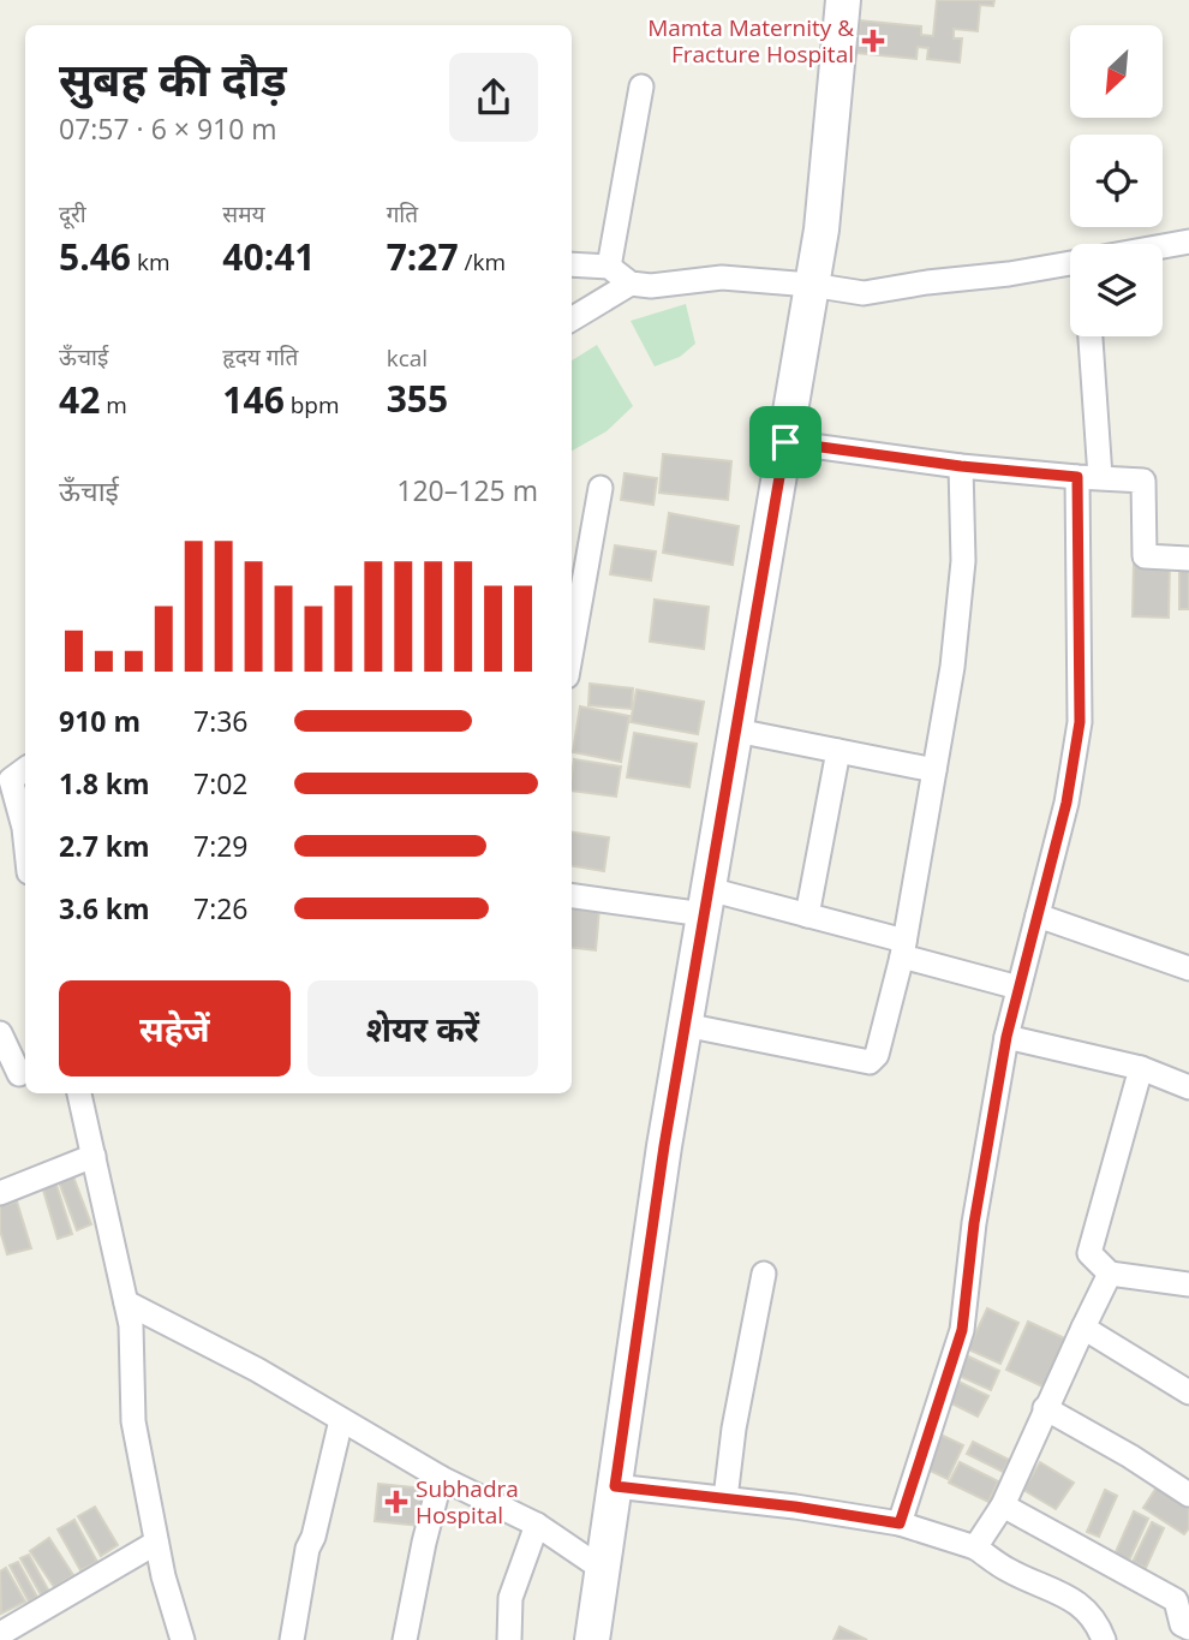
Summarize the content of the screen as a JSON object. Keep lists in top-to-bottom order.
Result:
{
  "places": {
    "health": ["Mamta Maternity & Fracture Hospital", "Subhadra Hospital"]
  },
  "north": "bottom left",
  "page": {
    "heading": ["सुबह की दौड़", "07:57 · 6 × 910 m"],
    "stats": [
      ["दूरी", "5.46 km"],
      ["समय", "40:41"],
      ["गति", "7:27 /km"],
      ["ऊँचाई", "42 m"],
      ["हृदय गति", "146 bpm"],
      ["kcal", "355"]
    ],
    "chart": ["ऊँचाई", "120–125 m"],
    "list": [
      {
        "name": "910 m",
        "note": "7:36"
      },
      {
        "name": "1.8 km",
        "note": "7:02"
      },
      {
        "name": "2.7 km",
        "note": "7:29"
      },
      {
        "name": "3.6 km",
        "note": "7:26"
      }
    ],
    "buttons": ["सहेजें", "शेयर करें"]
  }
}
